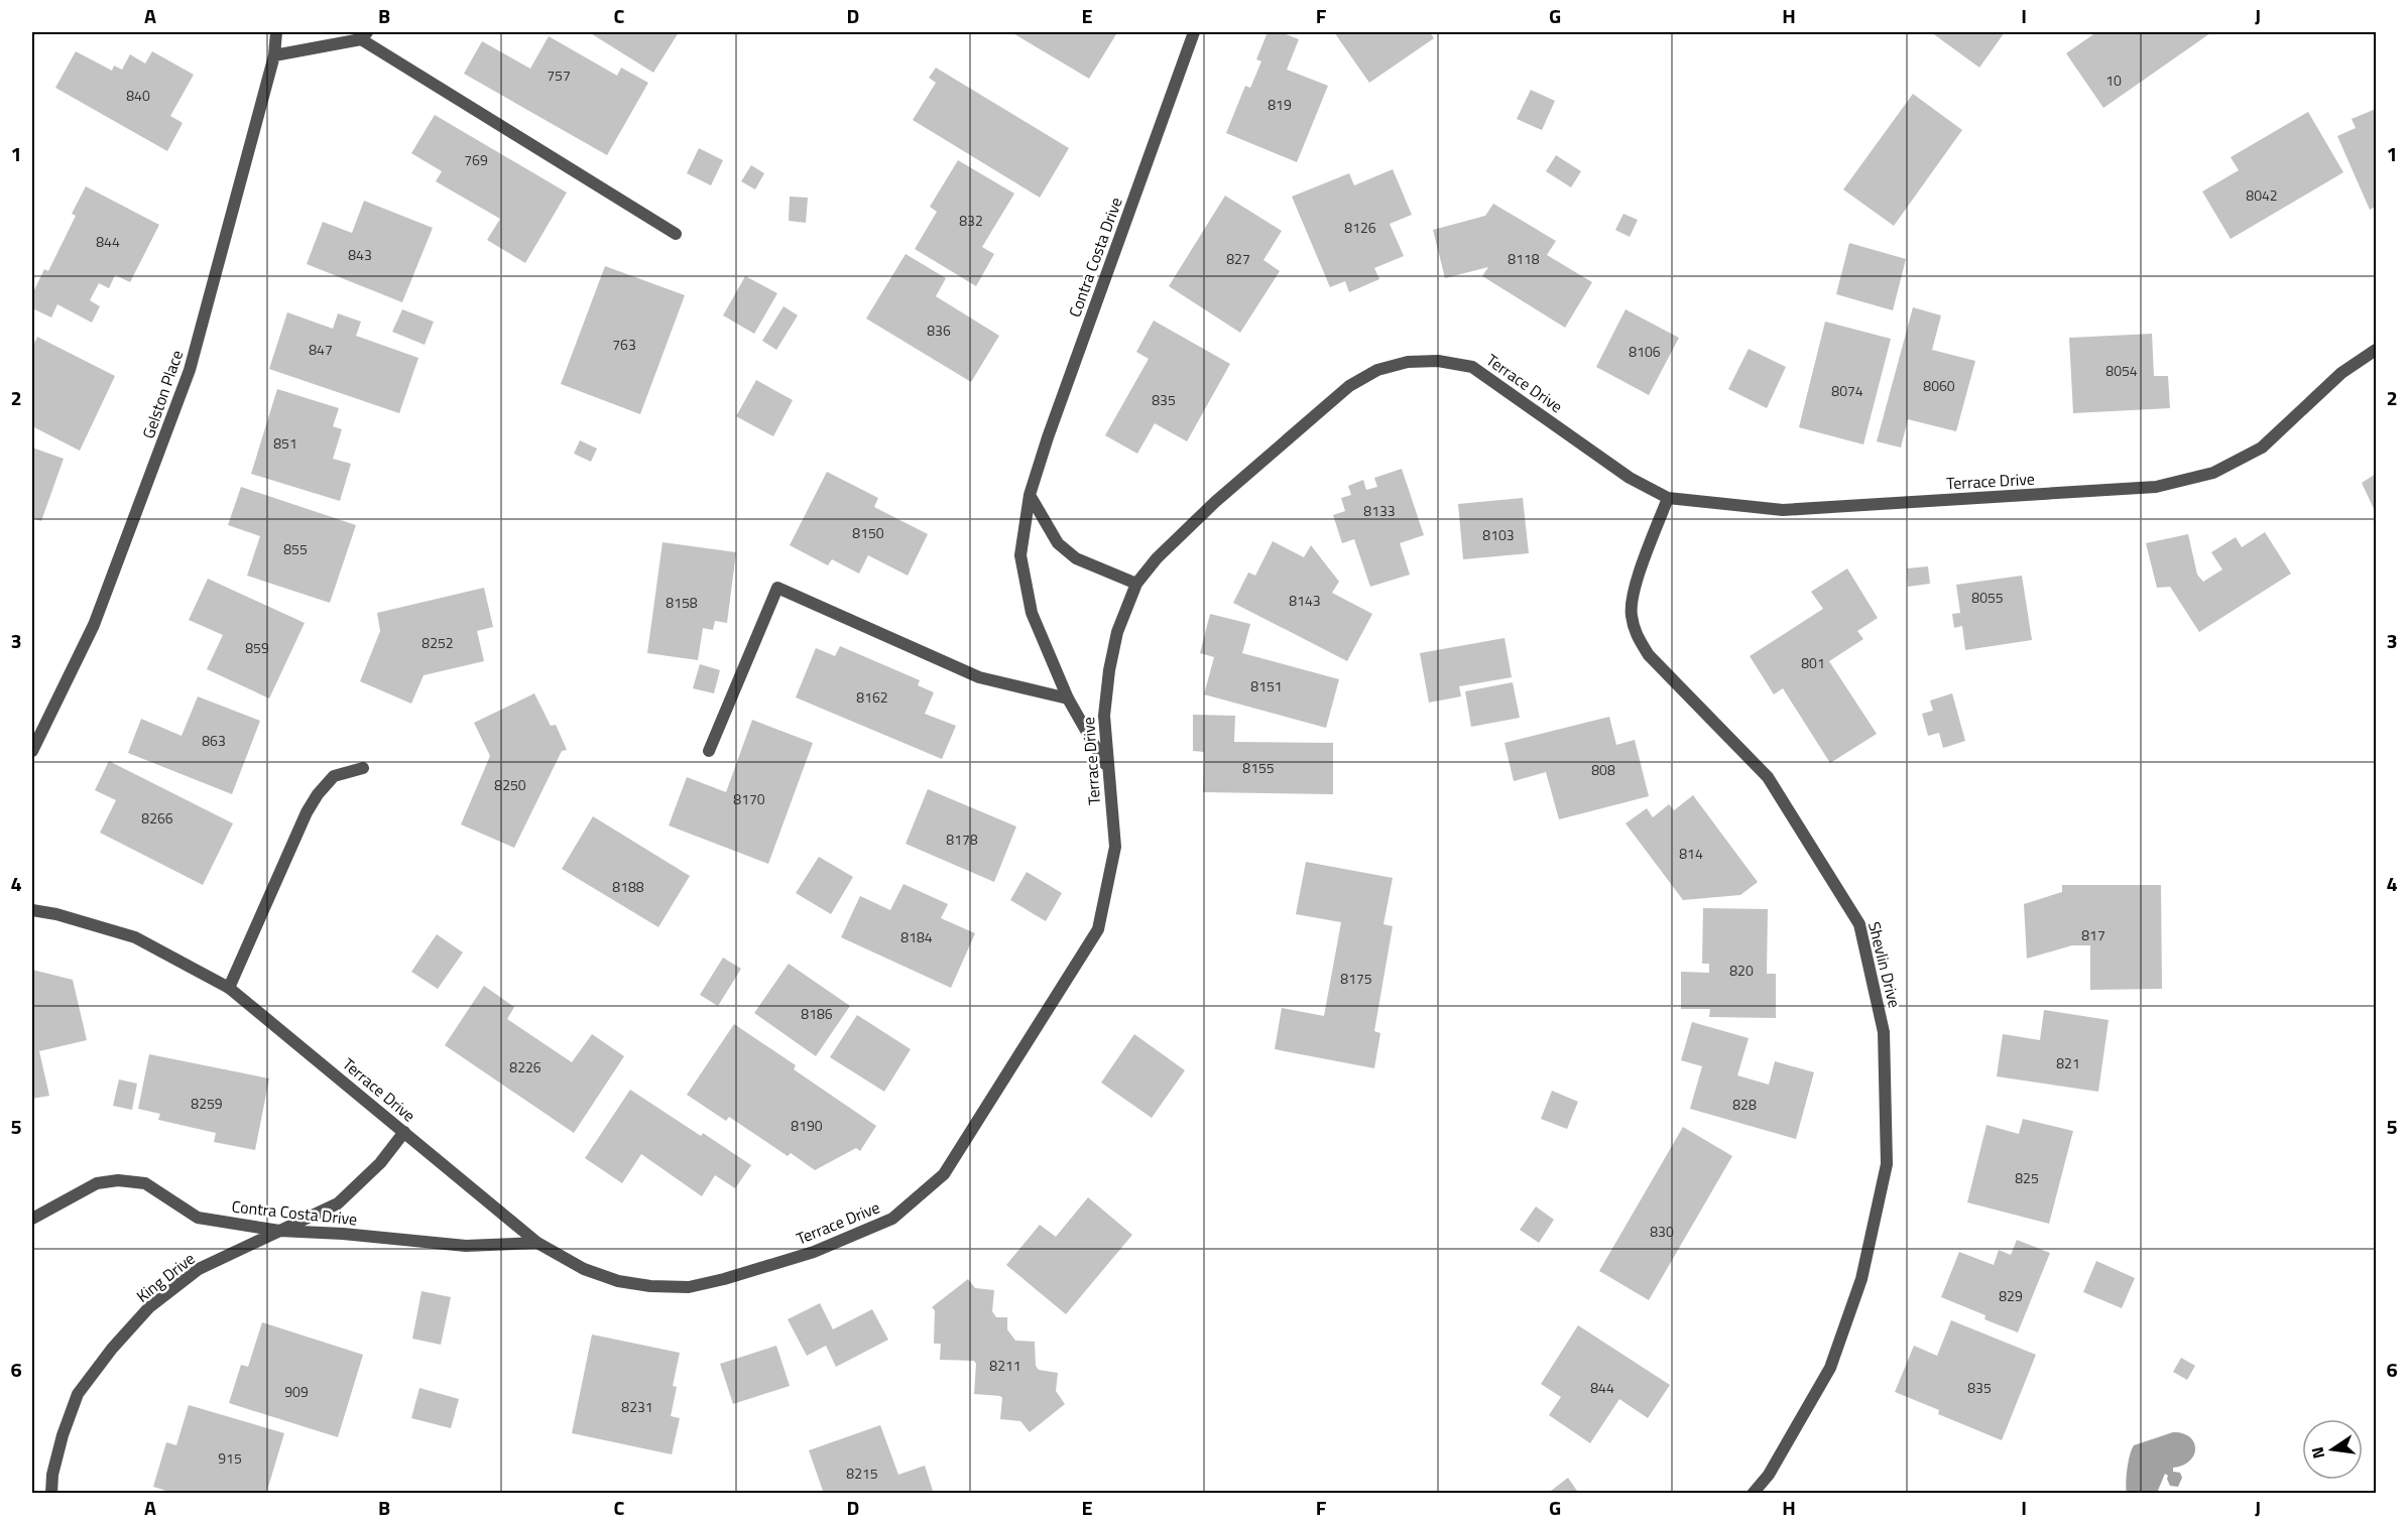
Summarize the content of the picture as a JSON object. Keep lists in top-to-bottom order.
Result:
{
  "streets": {
    "street": [
      "Contra Costa Drive",
      "Terrace Drive",
      "Gelston Place",
      "Shevlin Drive",
      "King Drive"
    ]
  },
  "crossings": [
    ["Contra Costa Drive", "Terrace Drive"],
    ["Contra Costa Drive", "King Drive"],
    ["Terrace Drive", "Shevlin Drive"],
    ["Terrace Drive", "King Drive"]
  ],
  "house_numbers": [
    "757",
    "10",
    "840",
    "819",
    "769",
    "8042",
    "832",
    "8126",
    "844",
    "843",
    "827",
    "8118",
    "836",
    "763",
    "847",
    "8106",
    "8054",
    "8060",
    "8074",
    "835",
    "851",
    "8133",
    "8150",
    "8103",
    "855",
    "8055",
    "8143",
    "8158",
    "8252",
    "859",
    "801",
    "8151",
    "8162",
    "863",
    "8155",
    "808",
    "8250",
    "8170",
    "8266",
    "8178",
    "814",
    "8188",
    "817",
    "8184",
    "820",
    "8175",
    "8186",
    "821",
    "8226",
    "8259",
    "828",
    "8190",
    "825",
    "830",
    "829",
    "8211",
    "844",
    "835",
    "909",
    "8231",
    "915",
    "8215"
  ],
  "north": "left",
  "grid": {
    "columns": [
      "A",
      "B",
      "C",
      "D",
      "E",
      "F",
      "G",
      "H",
      "I",
      "J"
    ],
    "rows": [
      "1",
      "2",
      "3",
      "4",
      "5",
      "6"
    ]
  }
}
